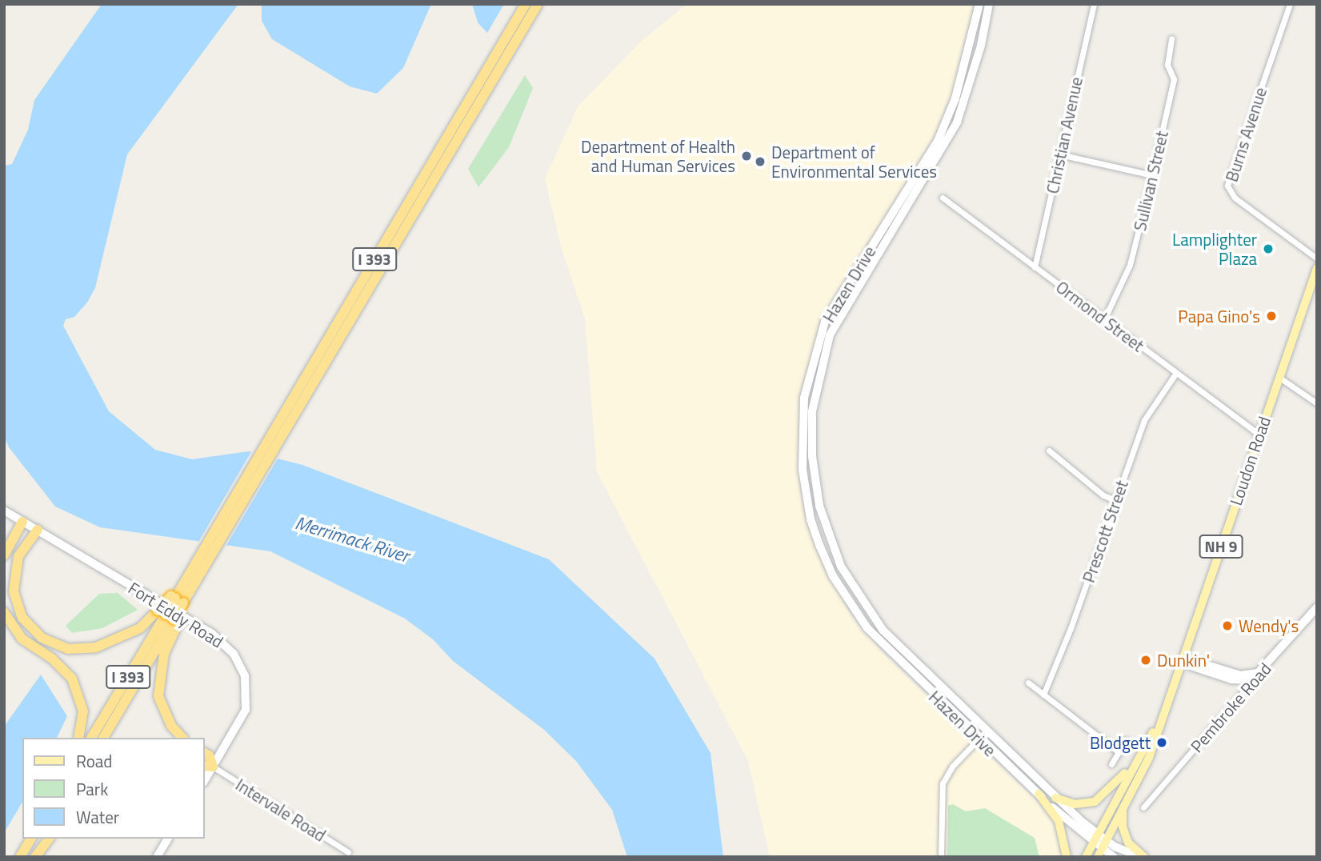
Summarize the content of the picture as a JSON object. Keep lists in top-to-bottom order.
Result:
{
  "streets": {
    "highway": ["I 393"],
    "main road": ["Loudon Road", "NH 9"],
    "street": [
      "Burns Avenue",
      "Christian Avenue",
      "Sullivan Street",
      "Hazen Drive",
      "Ormond Street",
      "Prescott Street",
      "Fort Eddy Road",
      "Pembroke Road",
      "Intervale Road"
    ]
  },
  "crossings": [
    ["Christian Avenue", "Ormond Street"],
    ["Sullivan Street", "Ormond Street"],
    ["Hazen Drive", "Loudon Road"],
    ["Ormond Street", "Loudon Road"],
    ["Ormond Street", "Prescott Street"],
    ["Fort Eddy Road", "Intervale Road"]
  ],
  "water": ["Merrimack River"],
  "places": [
    "Department of Health and Human Services",
    "Department of Environmental Services",
    "Lamplighter Plaza",
    "Papa Gino's",
    "Wendy's",
    "Dunkin'",
    "Blodgett"
  ],
  "legend": ["Road", "Park", "Water"]
}
